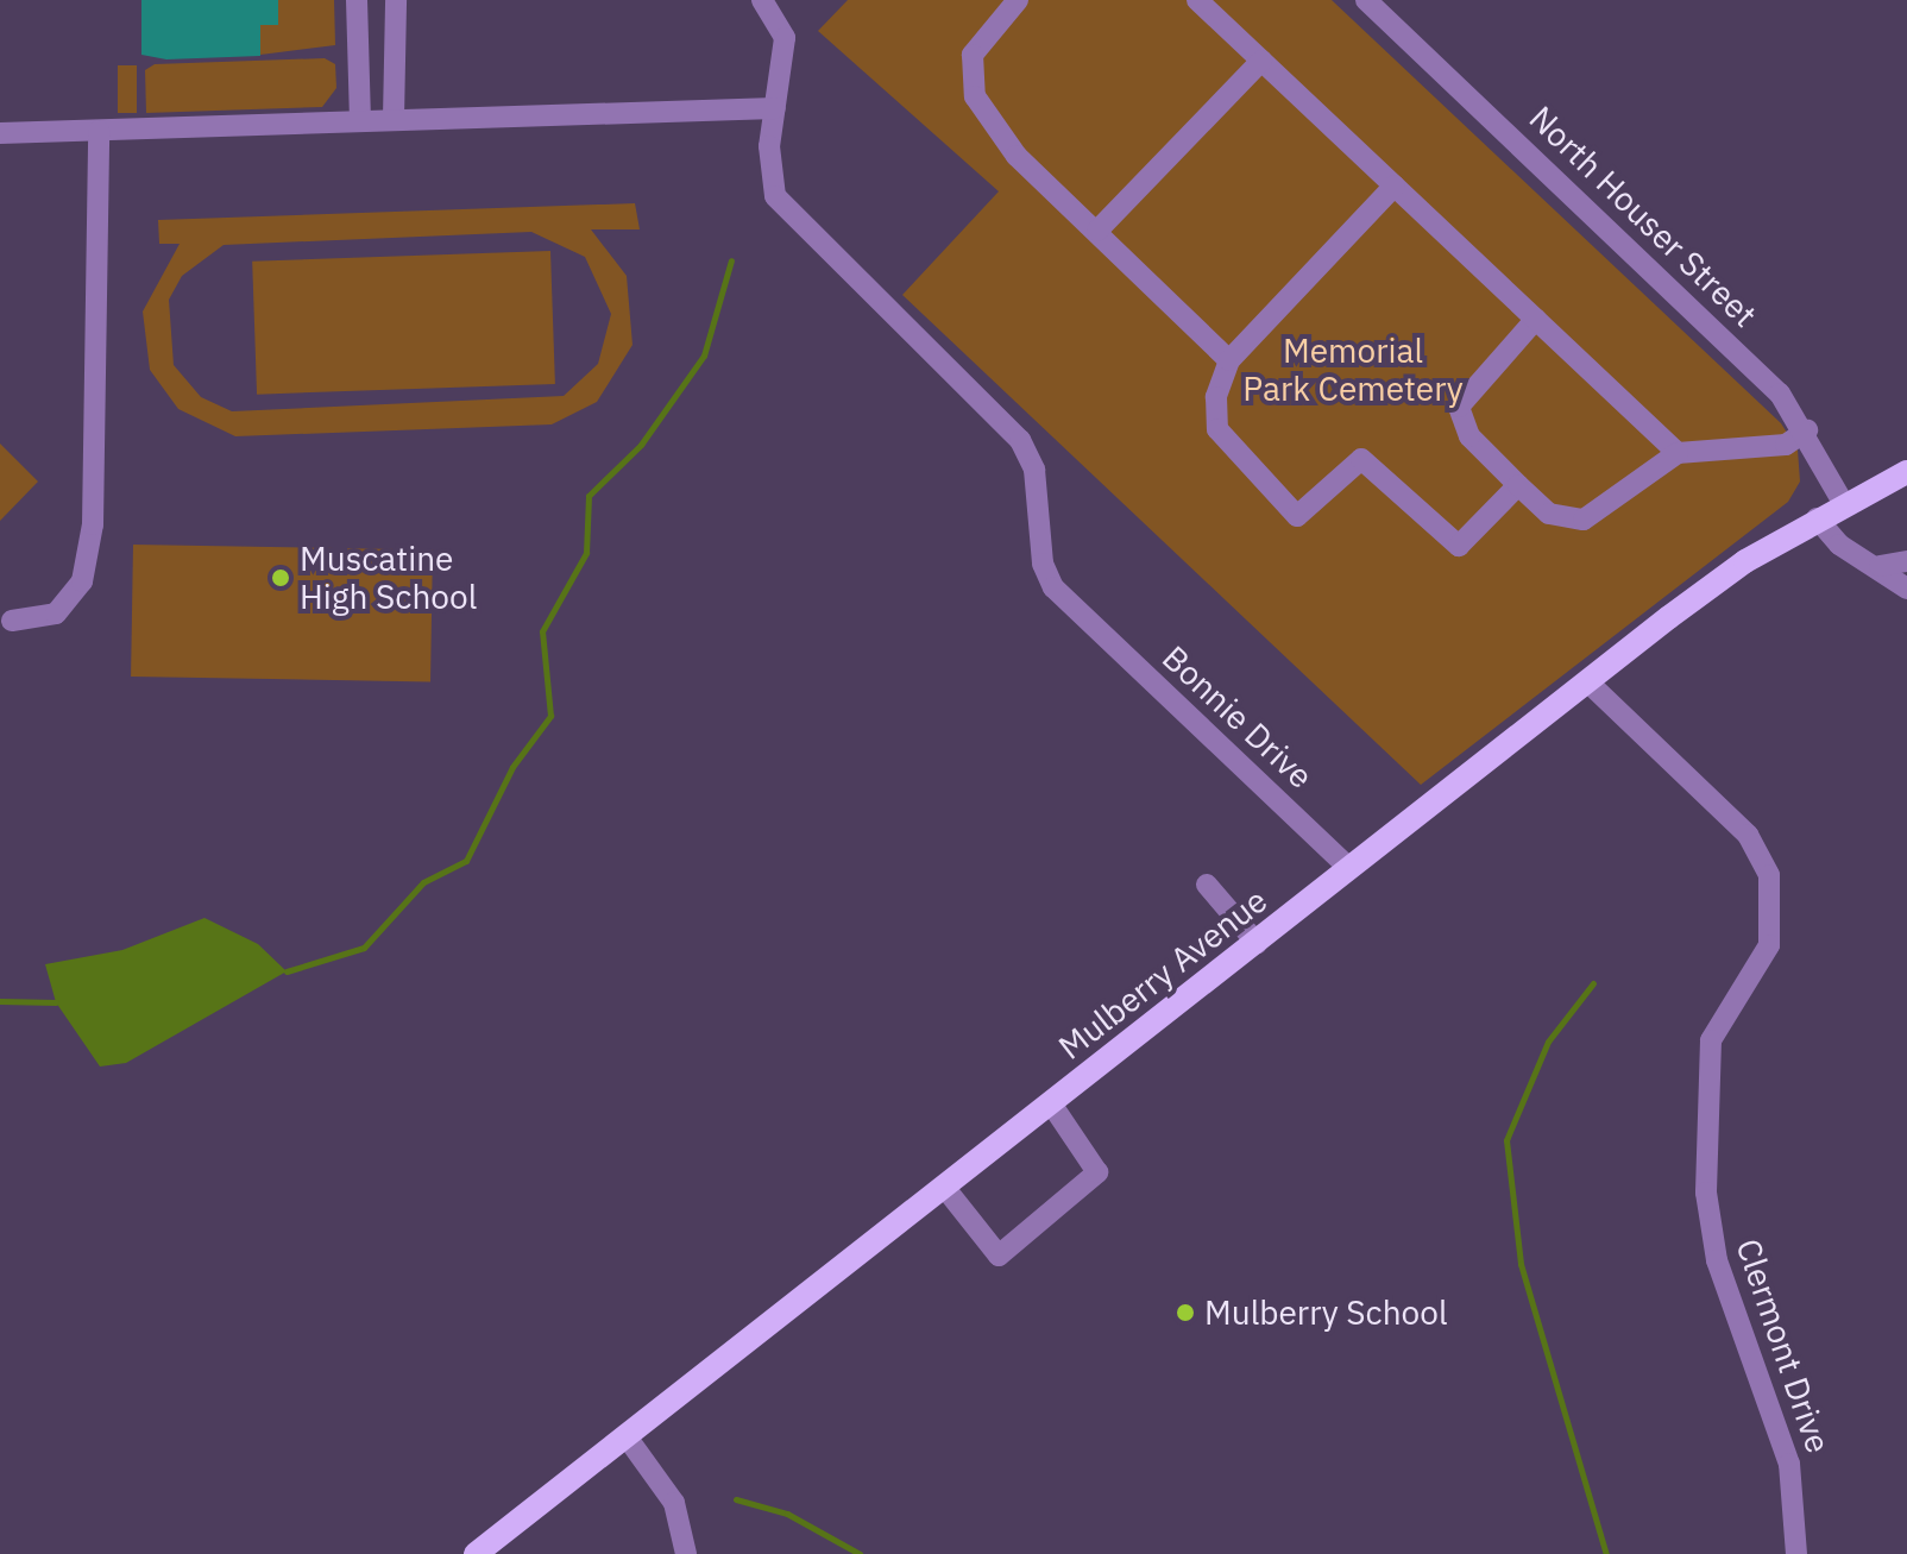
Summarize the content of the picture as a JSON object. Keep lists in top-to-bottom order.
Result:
{
  "streets": {
    "main road": ["Mulberry Avenue"],
    "street": ["North Houser Street", "Bonnie Drive", "Clermont Drive"]
  },
  "crossings": [
    ["North Houser Street", "Mulberry Avenue"],
    ["Bonnie Drive", "Mulberry Avenue"],
    ["Mulberry Avenue", "Clermont Drive"]
  ],
  "parks": ["Memorial Park Cemetery"],
  "places": ["Muscatine High School", "Mulberry School"]
}
